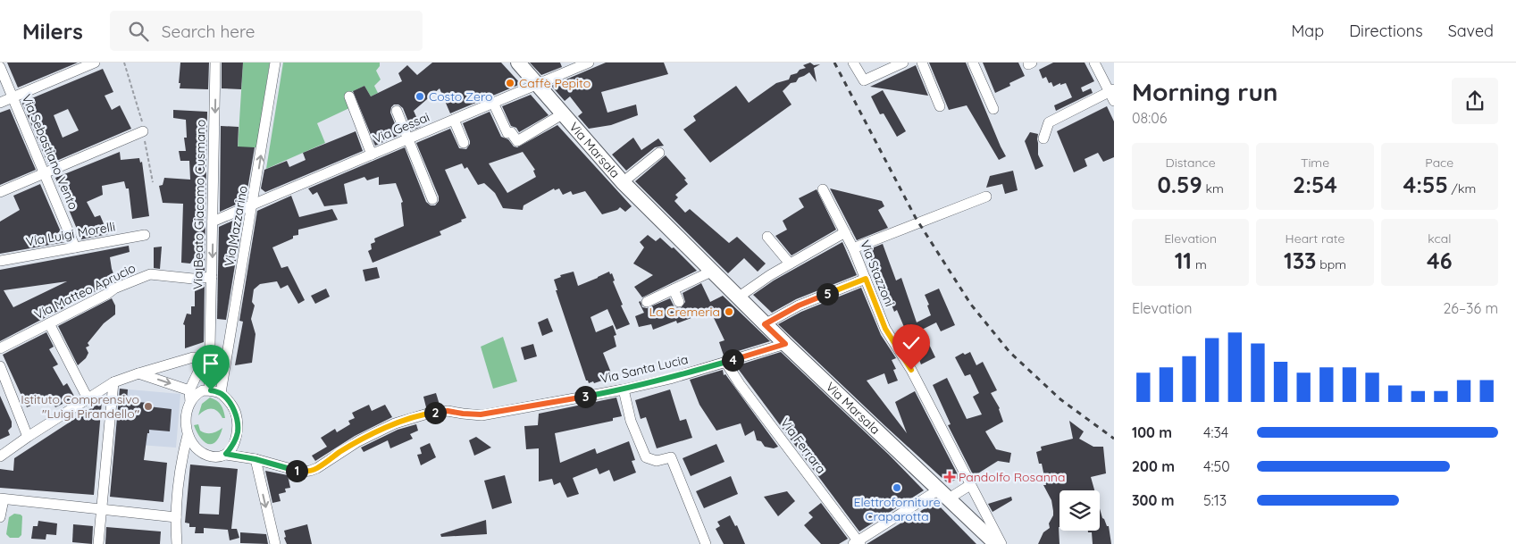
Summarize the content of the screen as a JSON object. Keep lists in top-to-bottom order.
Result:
{
  "streets": {
    "main road": ["Via Marsala"],
    "street": [
      "Via Gessai",
      "Via Sebastiano Vento",
      "Via Beato Giacomo Cusmano",
      "Via Mazzarino",
      "Via Luigi Morelli",
      "Via Stazzoni",
      "Via Matteo Aprucio",
      "Via Santa Lucia",
      "Via Ferrara"
    ]
  },
  "crossings": [
    ["Via Gessai", "Via Marsala"],
    ["Via Gessai", "Via Beato Giacomo Cusmano"],
    ["Via Gessai", "Via Mazzarino"],
    ["Via Marsala", "Via Stazzoni"],
    ["Via Marsala", "Via Santa Lucia"],
    ["Via Sebastiano Vento", "Via Luigi Morelli"],
    ["Via Beato Giacomo Cusmano", "Via Matteo Aprucio"],
    ["Via Mazzarino", "Via Santa Lucia"],
    ["Via Santa Lucia", "Via Ferrara"]
  ],
  "one_way": ["Via Beato Giacomo Cusmano", "Via Mazzarino"],
  "places": {
    "other": [
      "Caffè Pepito",
      "Costo Zero",
      "La Cremeria",
      "Istituto Comprensivo \"Luigi Pirandello\"",
      "Elettroforniture Craparotta"
    ],
    "health": ["Pandolfo Rosanna"]
  },
  "page": {
    "header": "Milers",
    "search": "Search here",
    "nav": ["Map", "Directions", "Saved"],
    "heading": ["Morning run", "08:06"],
    "stats": [
      ["Distance", "0.59 km"],
      ["Time", "2:54"],
      ["Pace", "4:55 /km"],
      ["Elevation", "11 m"],
      ["Heart rate", "133 bpm"],
      ["kcal", "46"]
    ],
    "pins": [
      "5",
      "4",
      "3",
      "2",
      "1"
    ],
    "chart": ["Elevation", "26–36 m"],
    "list": [
      {
        "name": "100 m",
        "note": "4:34"
      },
      {
        "name": "200 m",
        "note": "4:50"
      },
      {
        "name": "300 m",
        "note": "5:13"
      }
    ]
  }
}
